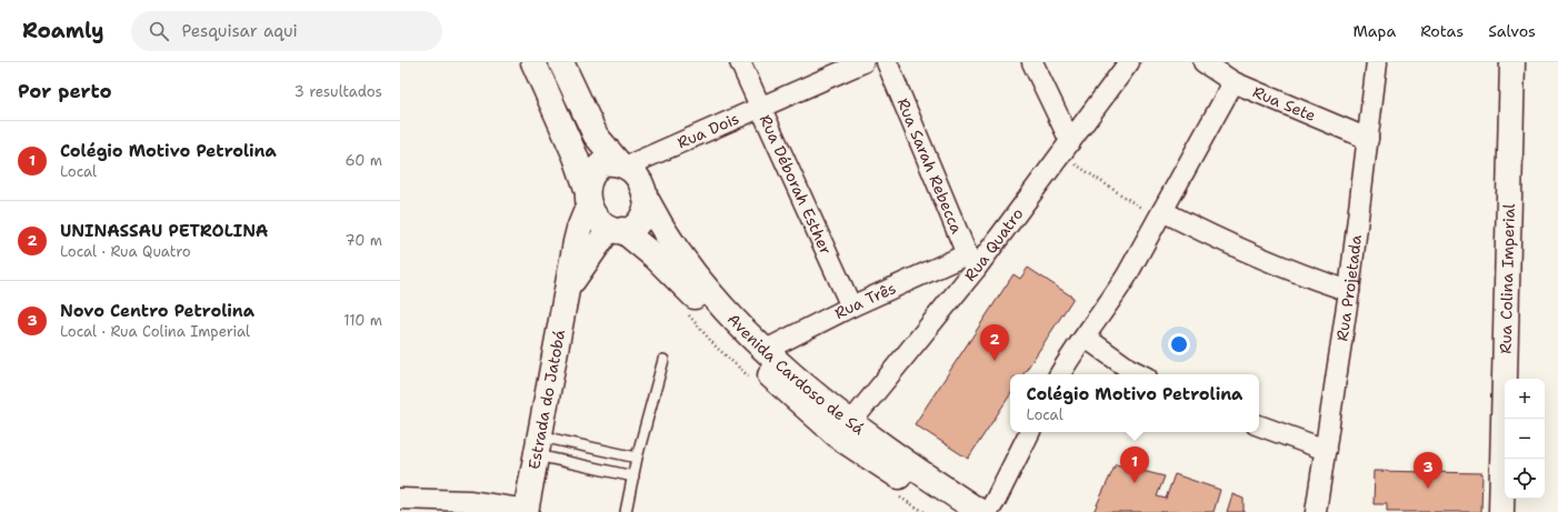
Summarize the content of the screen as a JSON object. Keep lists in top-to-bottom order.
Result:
{
  "streets": {
    "main road": ["Rua Colina Imperial", "Avenida Cardoso de Sá", "Estrada do Jatobá"],
    "street": [
      "Rua Sete",
      "Rua Dois",
      "Rua Sarah Rebecca",
      "Rua Déborah Esther",
      "Rua Quatro",
      "Rua Projetada",
      "Rua Três"
    ]
  },
  "crossings": [
    ["Rua Sete", "Rua Projetada"],
    ["Rua Dois", "Rua Déborah Esther"],
    ["Rua Dois", "Avenida Cardoso de Sá"],
    ["Rua Dois", "Estrada do Jatobá"],
    ["Rua Sarah Rebecca", "Rua Quatro"],
    ["Rua Sarah Rebecca", "Rua Três"],
    ["Rua Déborah Esther", "Rua Três"],
    ["Rua Quatro", "Rua Três"],
    ["Rua Quatro", "Avenida Cardoso de Sá"],
    ["Rua Três", "Avenida Cardoso de Sá"],
    ["Avenida Cardoso de Sá", "Estrada do Jatobá"]
  ],
  "page": {
    "header": "Roamly",
    "search": "Pesquisar aqui",
    "nav": ["Mapa", "Rotas", "Salvos"],
    "heading": ["Por perto", "3 resultados"],
    "list": [
      {
        "mark": "1",
        "name": "Colégio Motivo Petrolina",
        "note": "Local",
        "value": "60 m"
      },
      {
        "mark": "2",
        "name": "UNINASSAU PETROLINA",
        "note": "Local · Rua Quatro",
        "value": "70 m"
      },
      {
        "mark": "3",
        "name": "Novo Centro Petrolina",
        "note": "Local · Rua Colina Imperial",
        "value": "110 m"
      }
    ],
    "pins": ["2", "1", "3"],
    "popup": ["Colégio Motivo Petrolina", "Local"],
    "map_buttons": ["+", "−"]
  }
}
